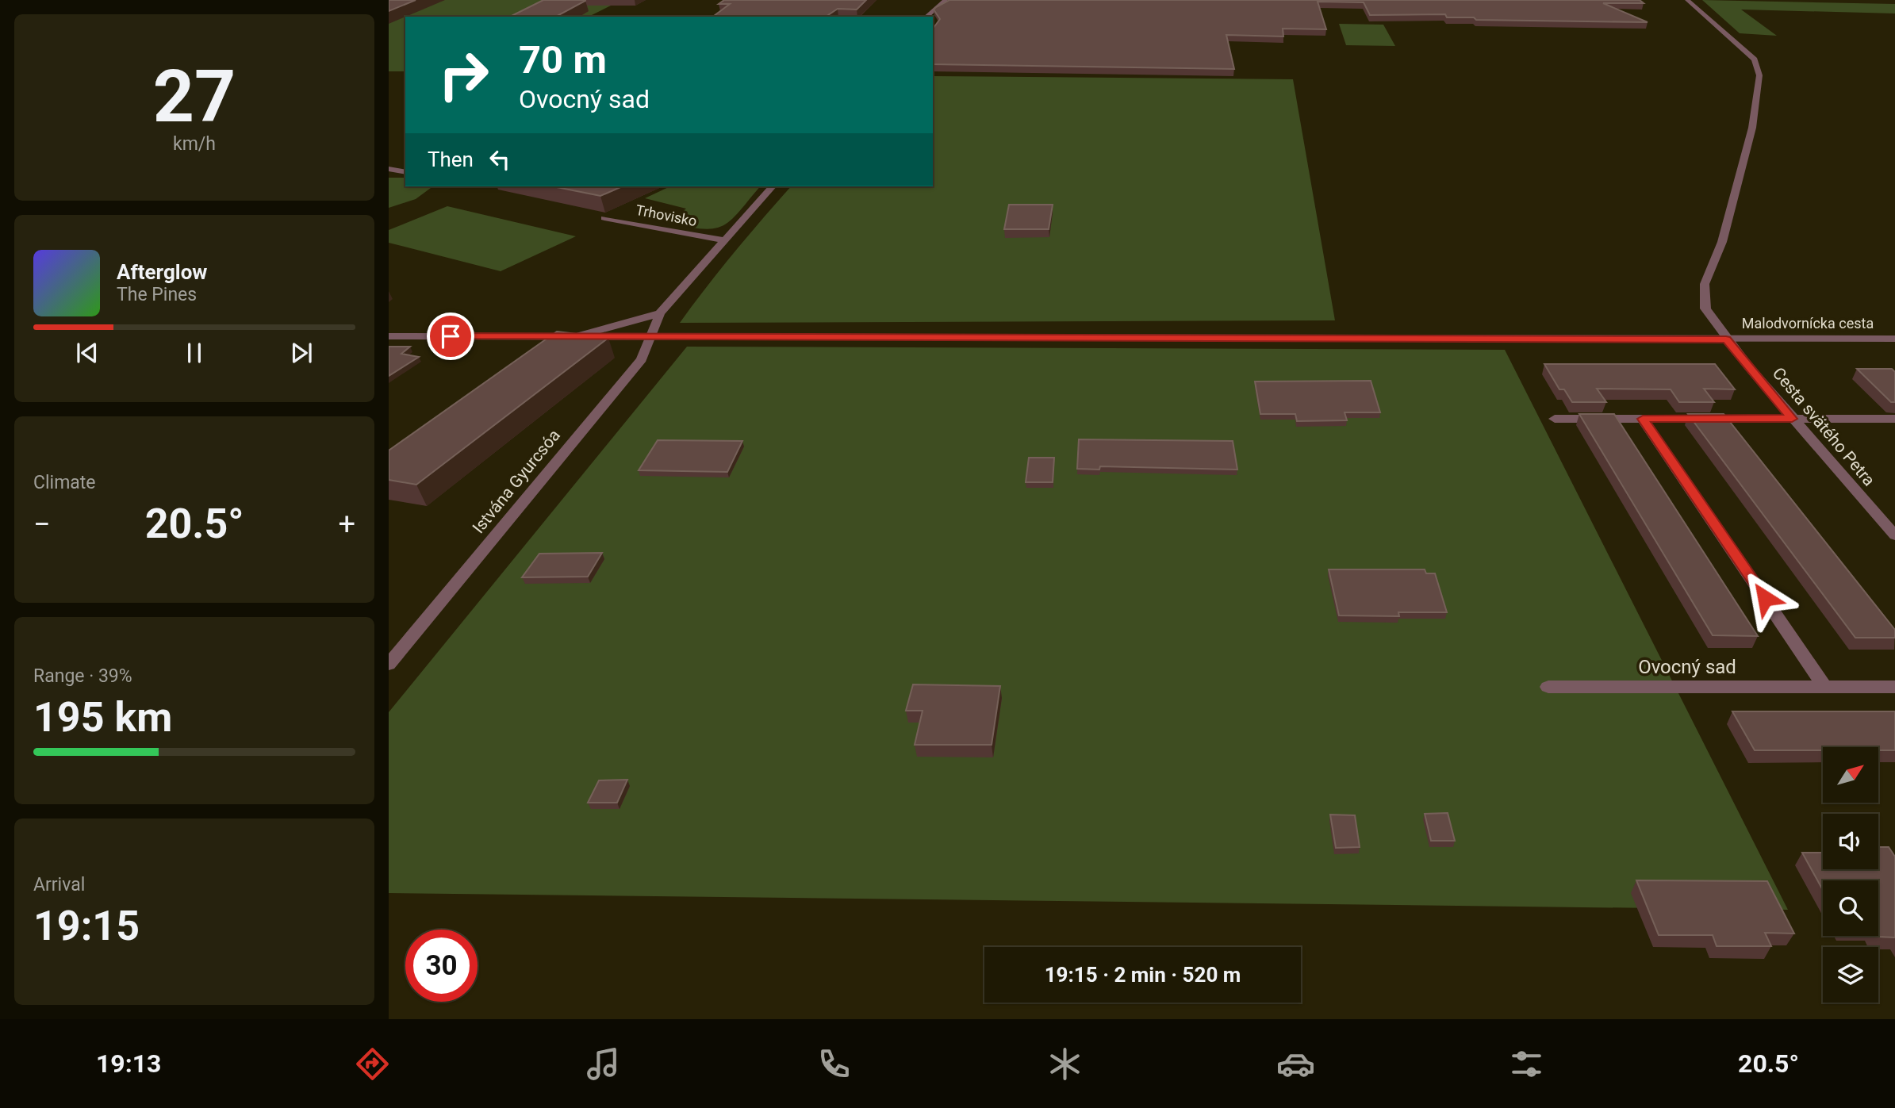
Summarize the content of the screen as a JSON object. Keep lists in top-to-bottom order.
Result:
{
  "streets": {
    "street": [
      "Trhovisko",
      "Malodvornícka cesta",
      "Cesta svätého Petra",
      "Istvána Gyurcsóa",
      "Ovocný sad"
    ]
  },
  "crossings": [
    ["Trhovisko", "Istvána Gyurcsóa"],
    ["Malodvornícka cesta", "Cesta svätého Petra"],
    ["Malodvornícka cesta", "Istvána Gyurcsóa"]
  ],
  "north": "top right",
  "page": {
    "tile": [
      ["27", "km/h"],
      "Climate",
      ["Range · 39%", "195 km"],
      ["Arrival", "19:15"]
    ],
    "turn": ["70 m", "Ovocný sad"],
    "then": "Then",
    "song": ["Afterglow", "The Pines"],
    "heat": ["−", "20.5°", "+"],
    "limit": "30",
    "trip": "19:15 · 2 min · 520 m",
    "tabs": ["19:13", "20.5°"]
  }
}
